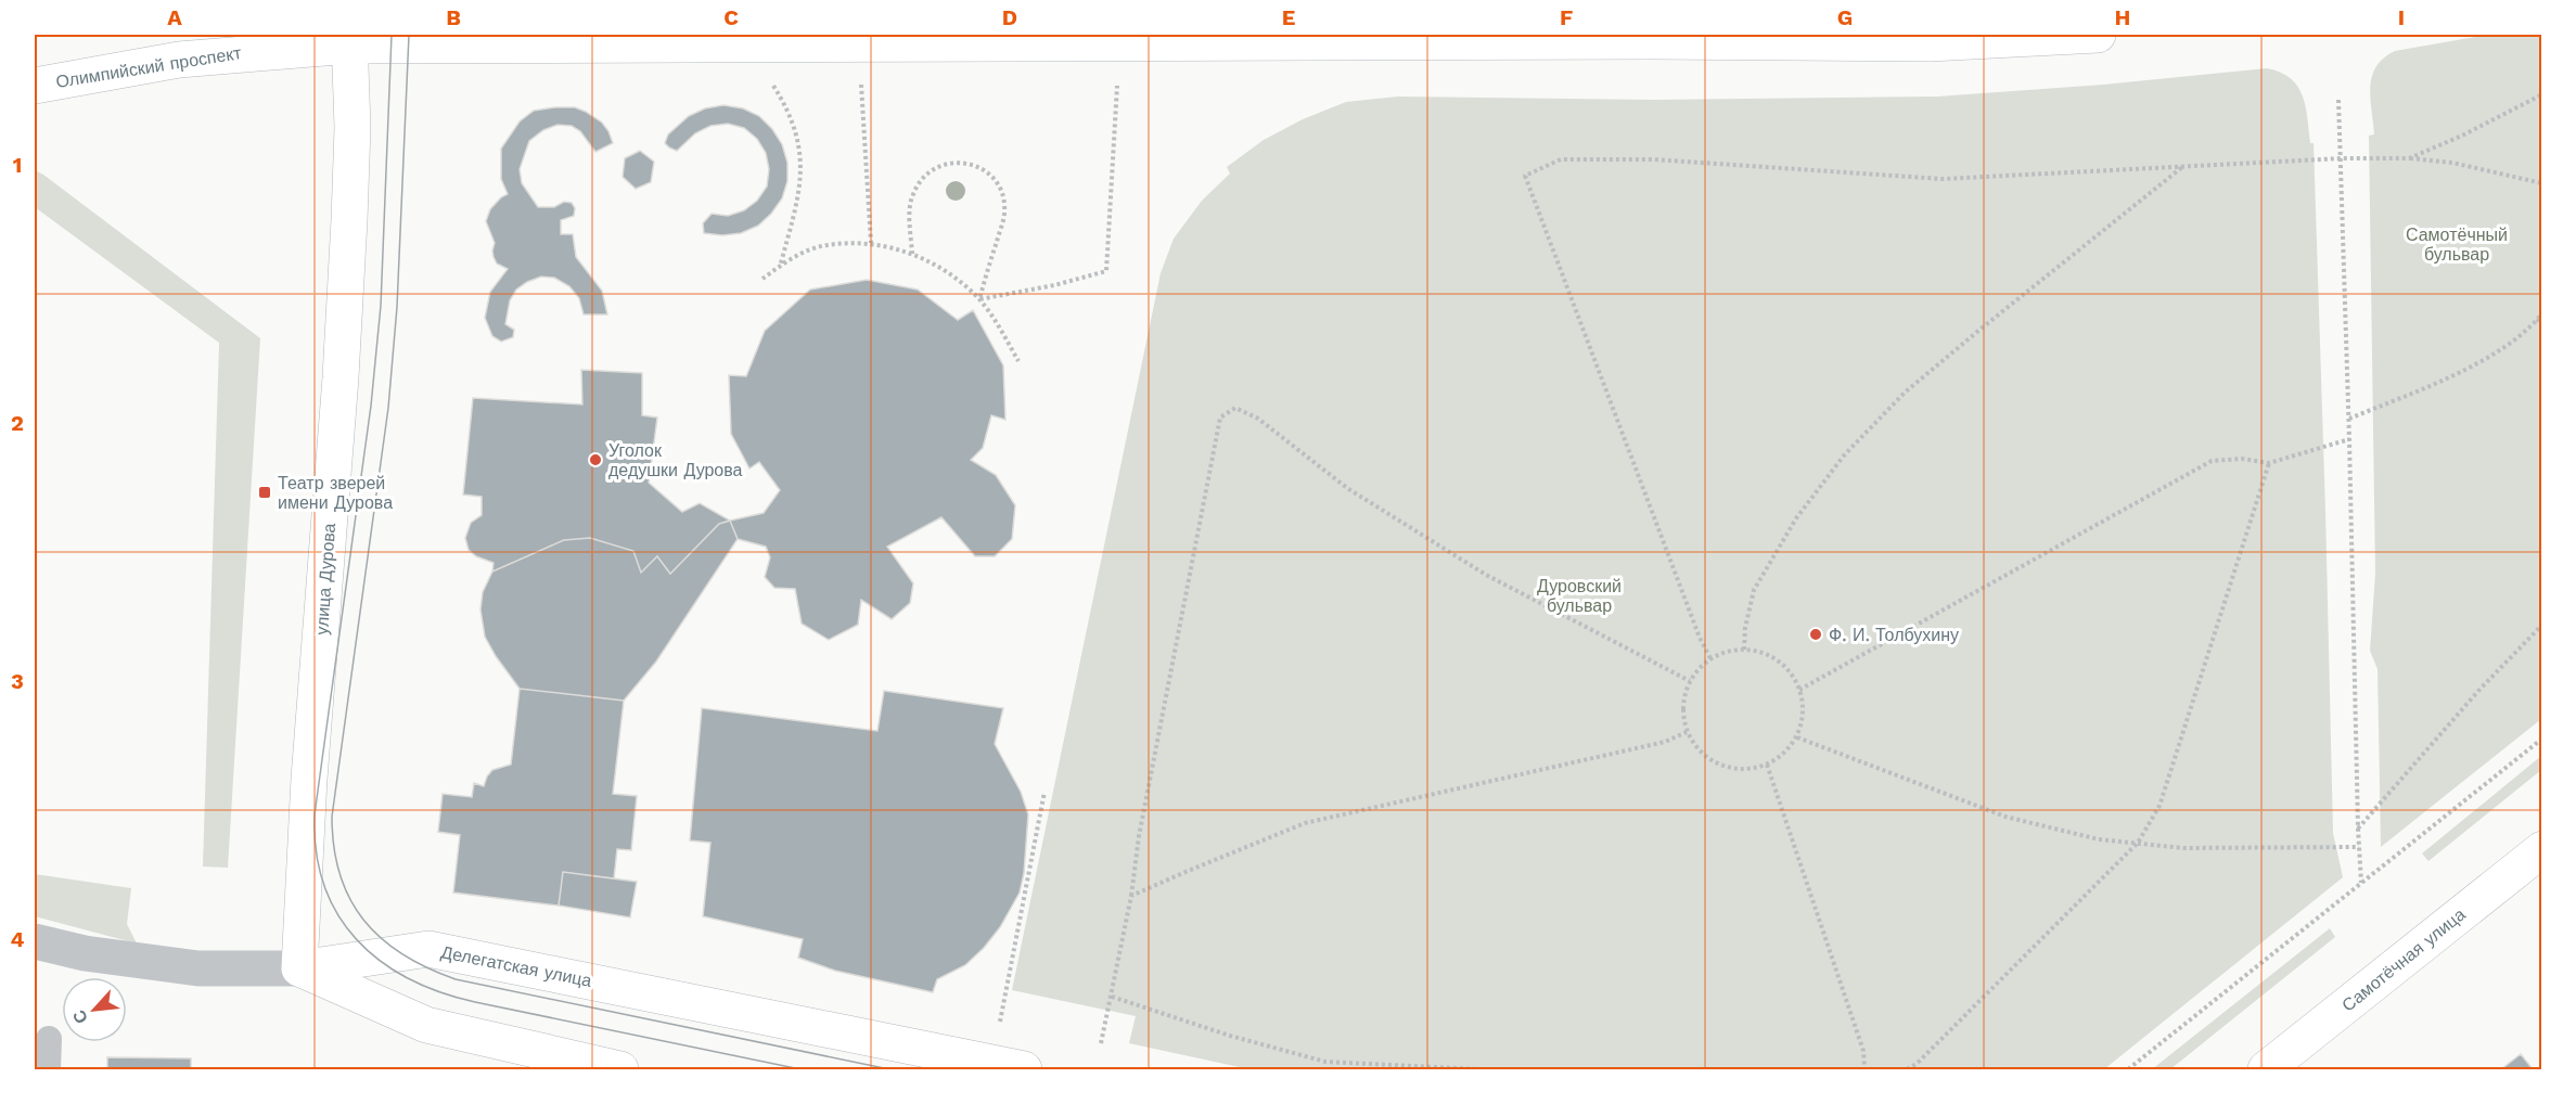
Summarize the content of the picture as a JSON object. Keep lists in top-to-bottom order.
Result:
{
  "streets": {
    "main road": [
      "Олимпийский проспект",
      "улица Дурова",
      "Самотёчная улица",
      "Делегатская улица"
    ]
  },
  "crossings": [
    ["Олимпийский проспект", "улица Дурова"],
    ["улица Дурова", "Делегатская улица"]
  ],
  "parks": ["Самотёчный бульвар", "Дуровский бульвар"],
  "places": {
    "other": ["Уголок дедушки Дурова", "Ф. И. Толбухину"],
    "transit": ["Театр зверей имени Дурова"]
  },
  "north": "bottom left",
  "grid": {
    "columns": [
      "A",
      "B",
      "C",
      "D",
      "E",
      "F",
      "G",
      "H",
      "I"
    ],
    "rows": [
      "1",
      "2",
      "3",
      "4"
    ]
  }
}
